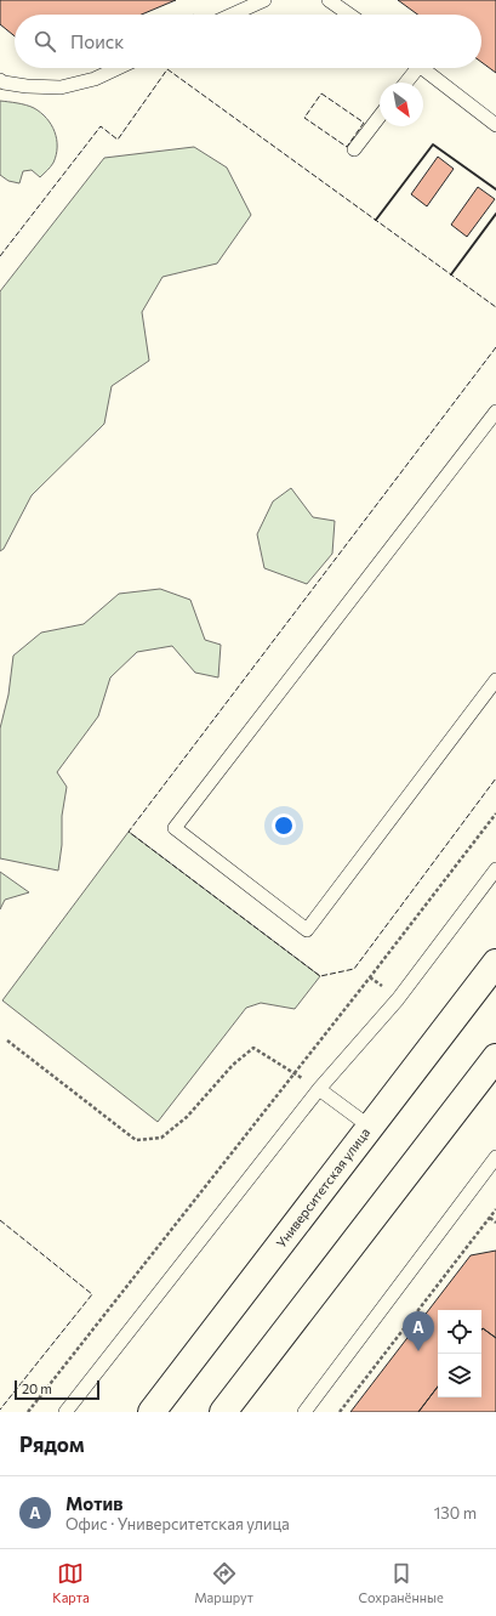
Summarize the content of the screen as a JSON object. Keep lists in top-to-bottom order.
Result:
{
  "streets": {
    "main road": ["Университетская улица"]
  },
  "scale_bar": "20 m",
  "north": "bottom right",
  "page": {
    "search": "Поиск",
    "pins": "A",
    "scale": "20 m",
    "heading": "Рядом",
    "list": [
      {
        "mark": "A",
        "name": "Мотив",
        "note": "Офис · Университетская улица",
        "value": "130 m"
      }
    ],
    "nav": ["Карта", "Маршрут", "Сохранённые"]
  }
}
